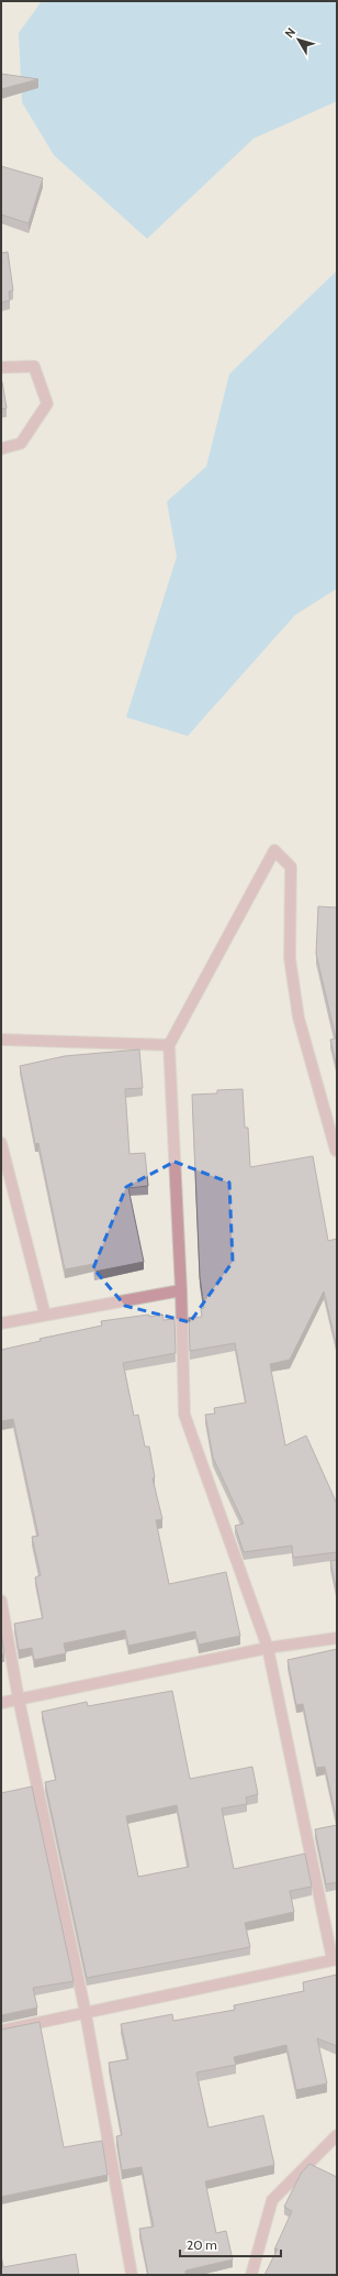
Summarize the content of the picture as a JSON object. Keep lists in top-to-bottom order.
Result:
{
  "scale_bar": "20 m",
  "north": "top left"
}
